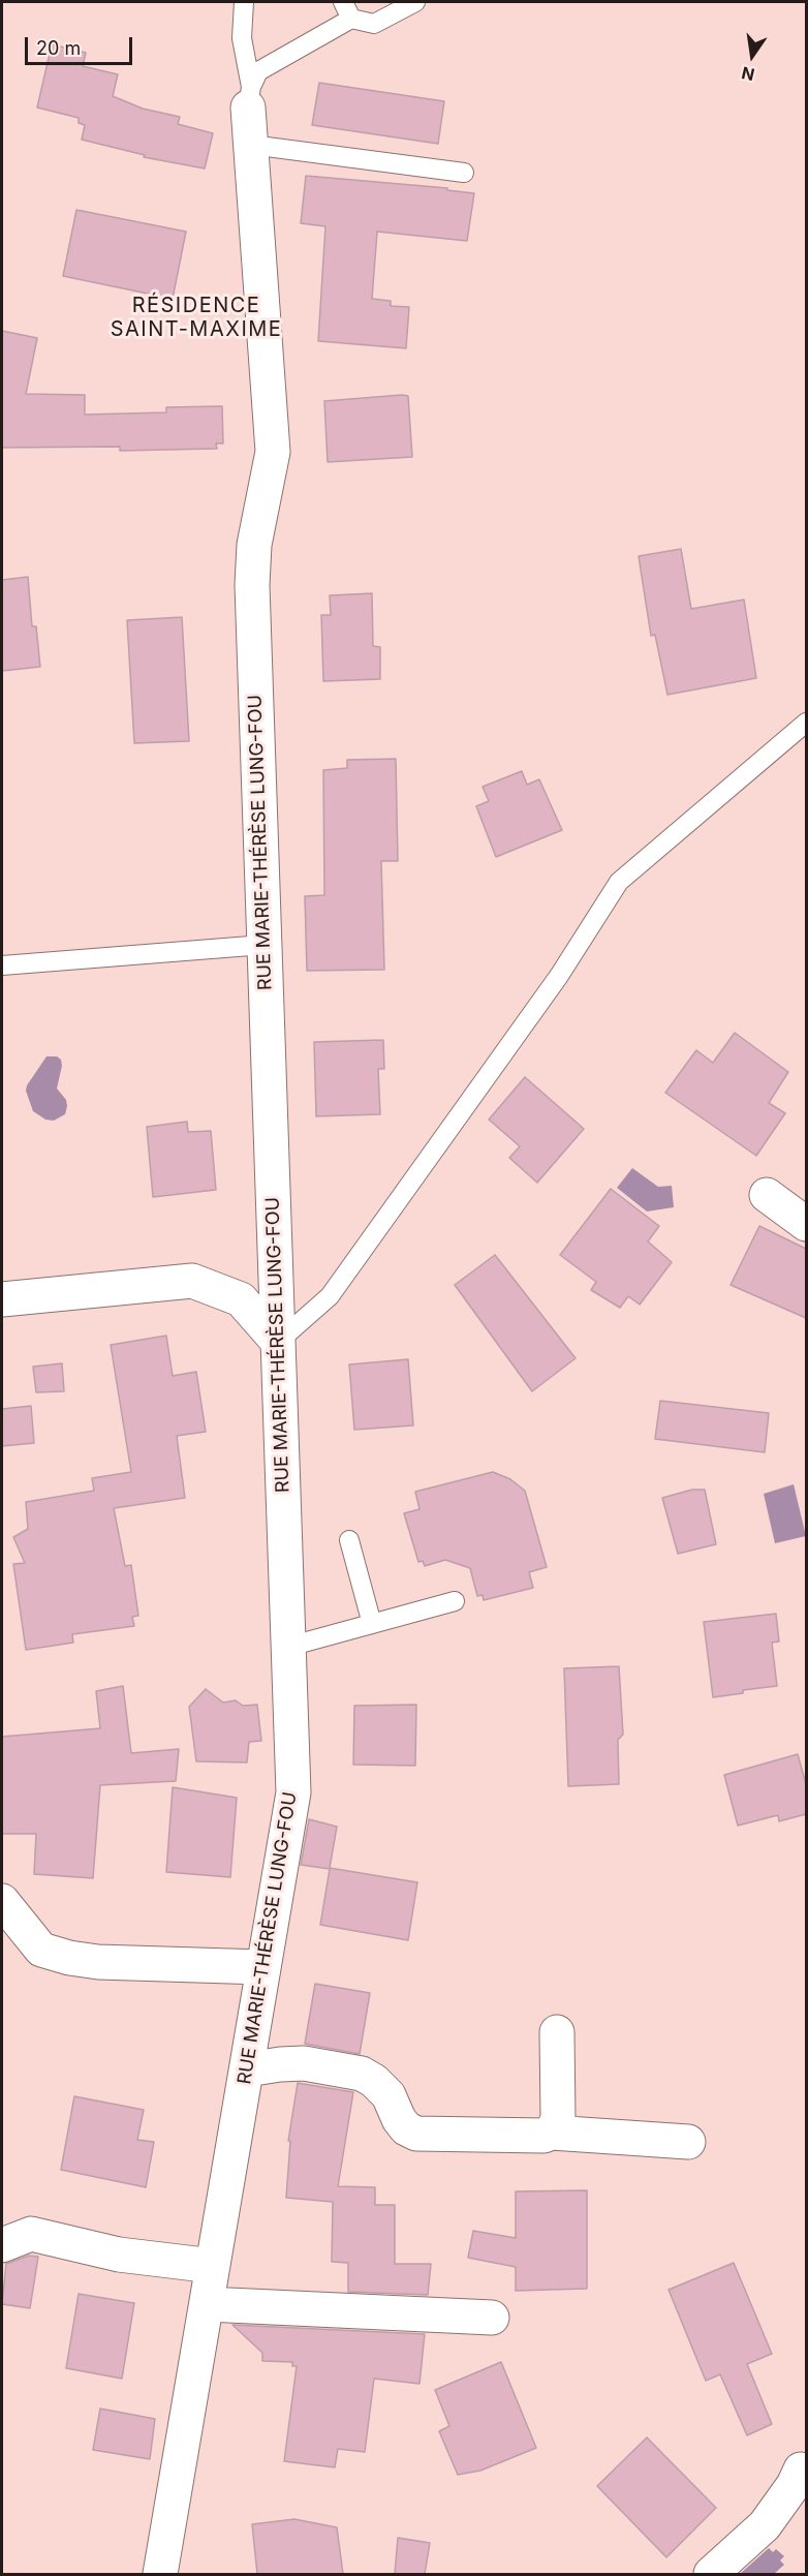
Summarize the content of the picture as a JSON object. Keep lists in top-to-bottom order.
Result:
{
  "streets": {
    "street": ["RUE MARIE-THÉRÈSE LUNG-FOU"]
  },
  "districts": ["RÉSIDENCE SAINT-MAXIME"],
  "scale_bar": "20 m",
  "north": "bottom"
}
